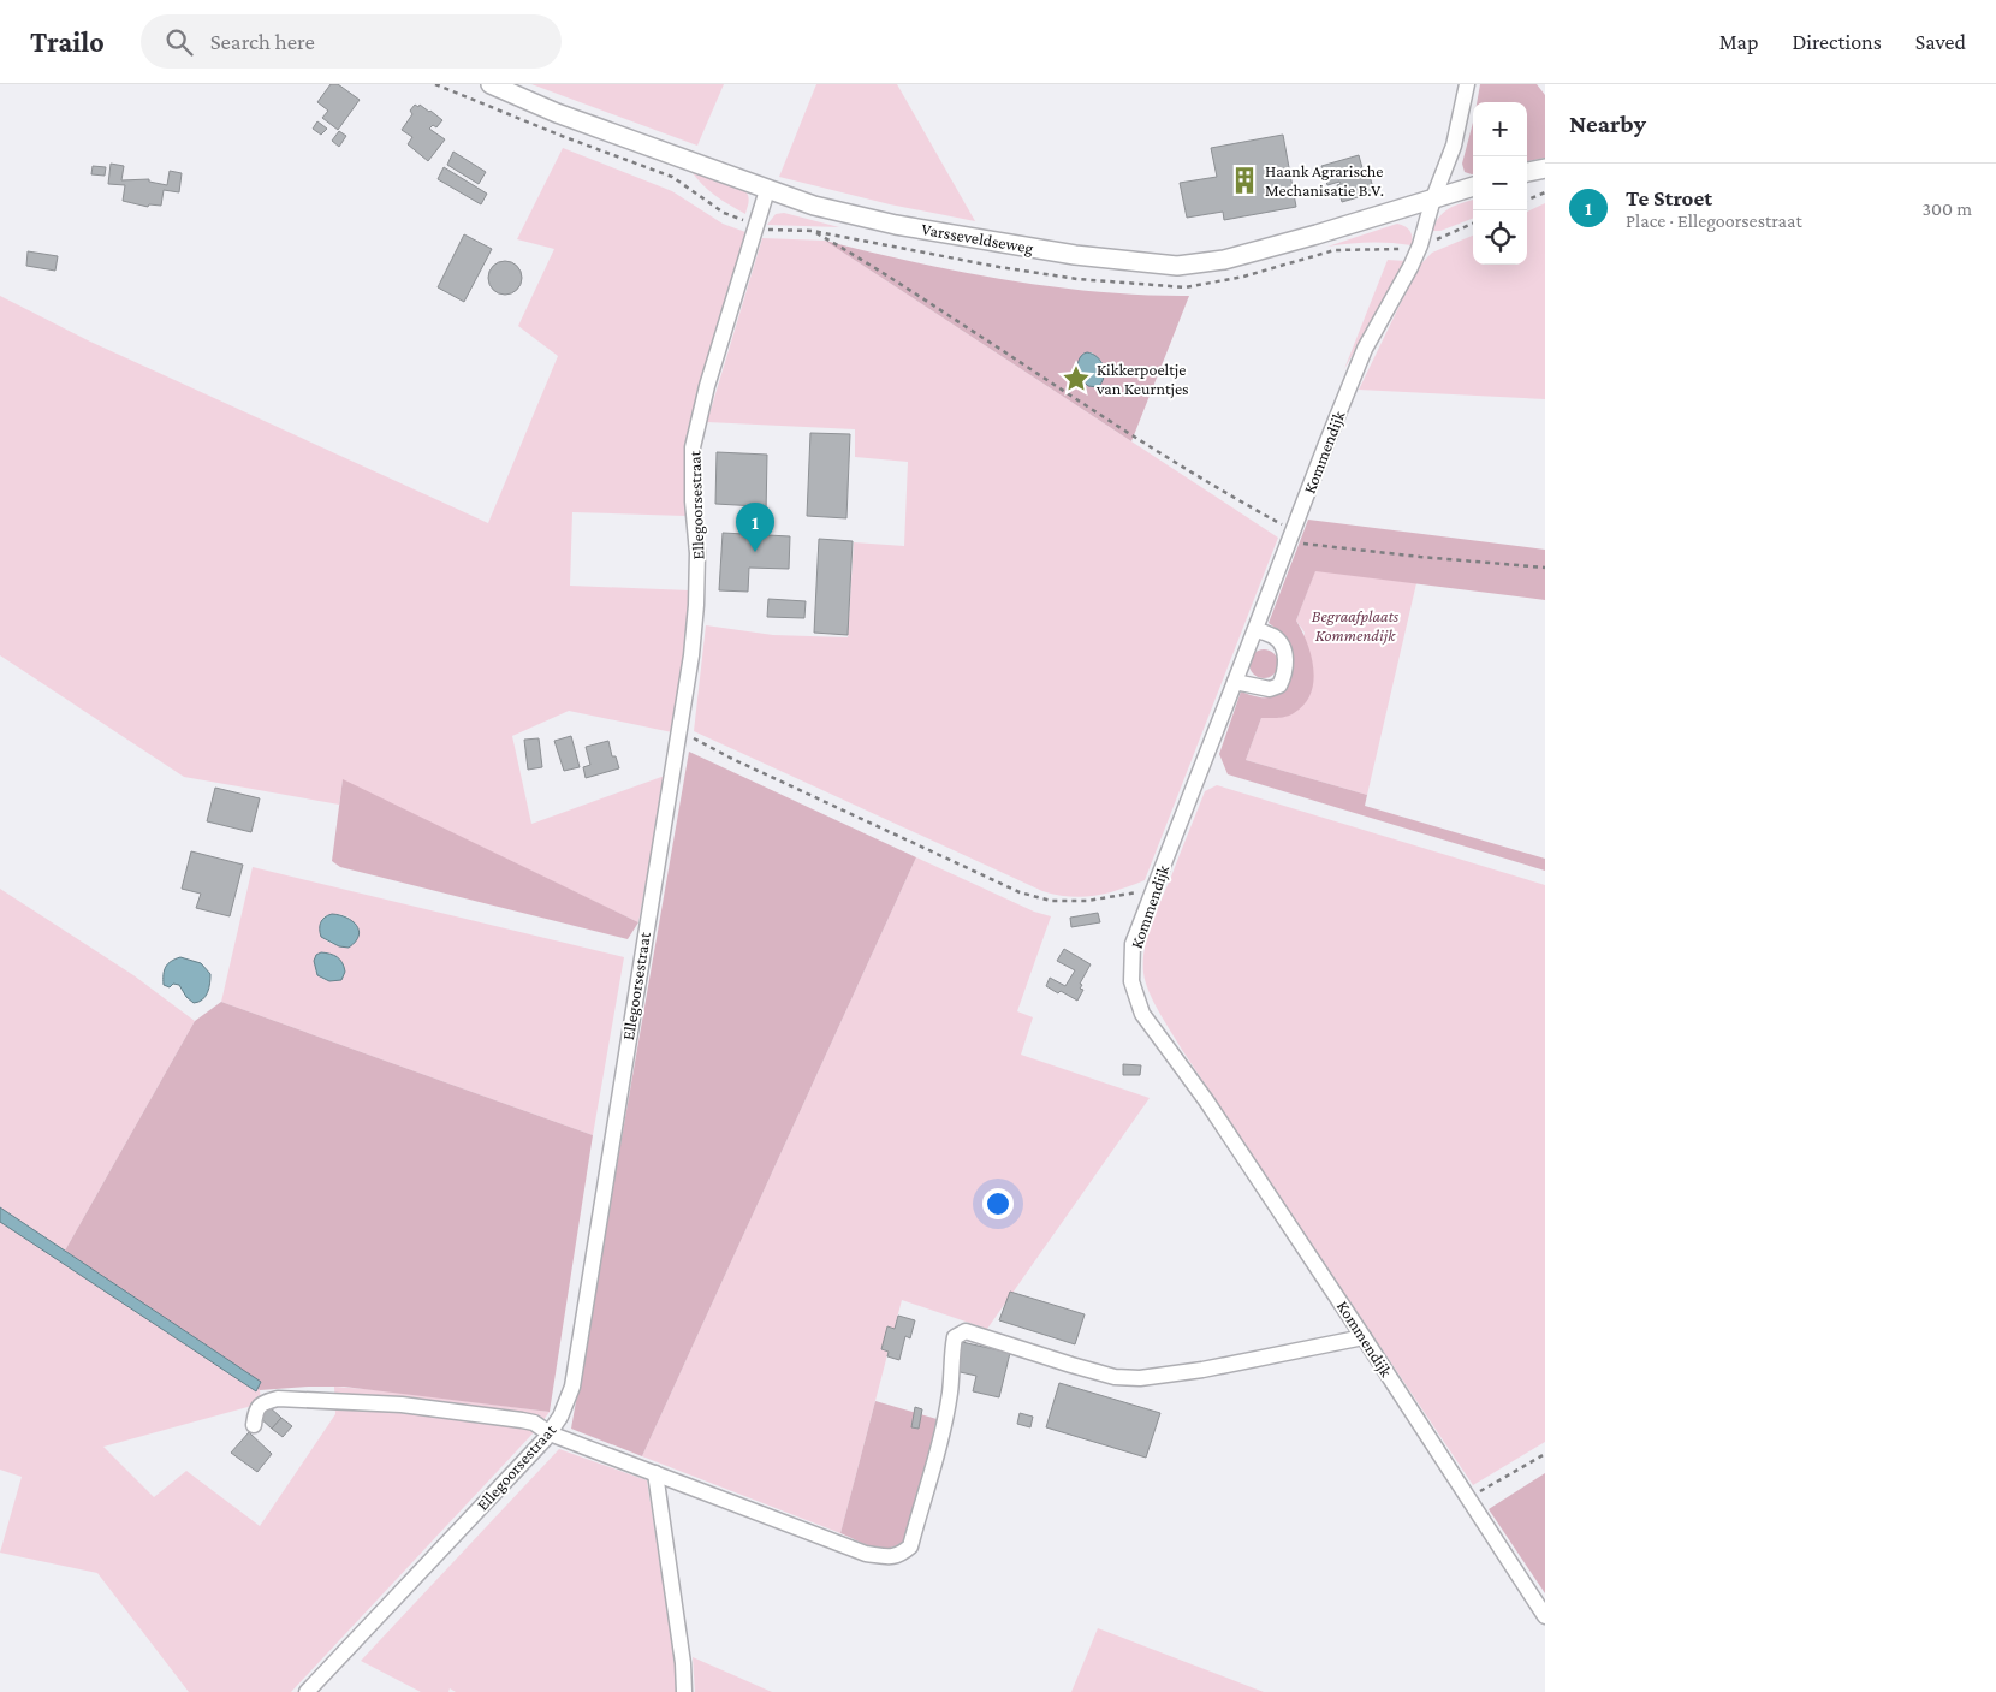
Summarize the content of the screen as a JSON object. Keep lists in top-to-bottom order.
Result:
{
  "streets": {
    "main road": ["Varsseveldseweg"],
    "street": ["Kommendijk", "Ellegoorsestraat"]
  },
  "crossings": [
    ["Varsseveldseweg", "Kommendijk"],
    ["Varsseveldseweg", "Ellegoorsestraat"]
  ],
  "parks": ["Begraafplaats Kommendijk"],
  "places": {
    "building": ["Haank Agrarische Mechanisatie B.V."],
    "place": ["Kikkerpoeltje van Keurntjes"]
  },
  "page": {
    "header": "Trailo",
    "search": "Search here",
    "nav": ["Map", "Directions", "Saved"],
    "heading": "Nearby",
    "map_buttons": ["+", "−"],
    "list": [
      {
        "mark": "1",
        "name": "Te Stroet",
        "note": "Place · Ellegoorsestraat",
        "value": "300 m"
      }
    ],
    "pins": "1"
  }
}
